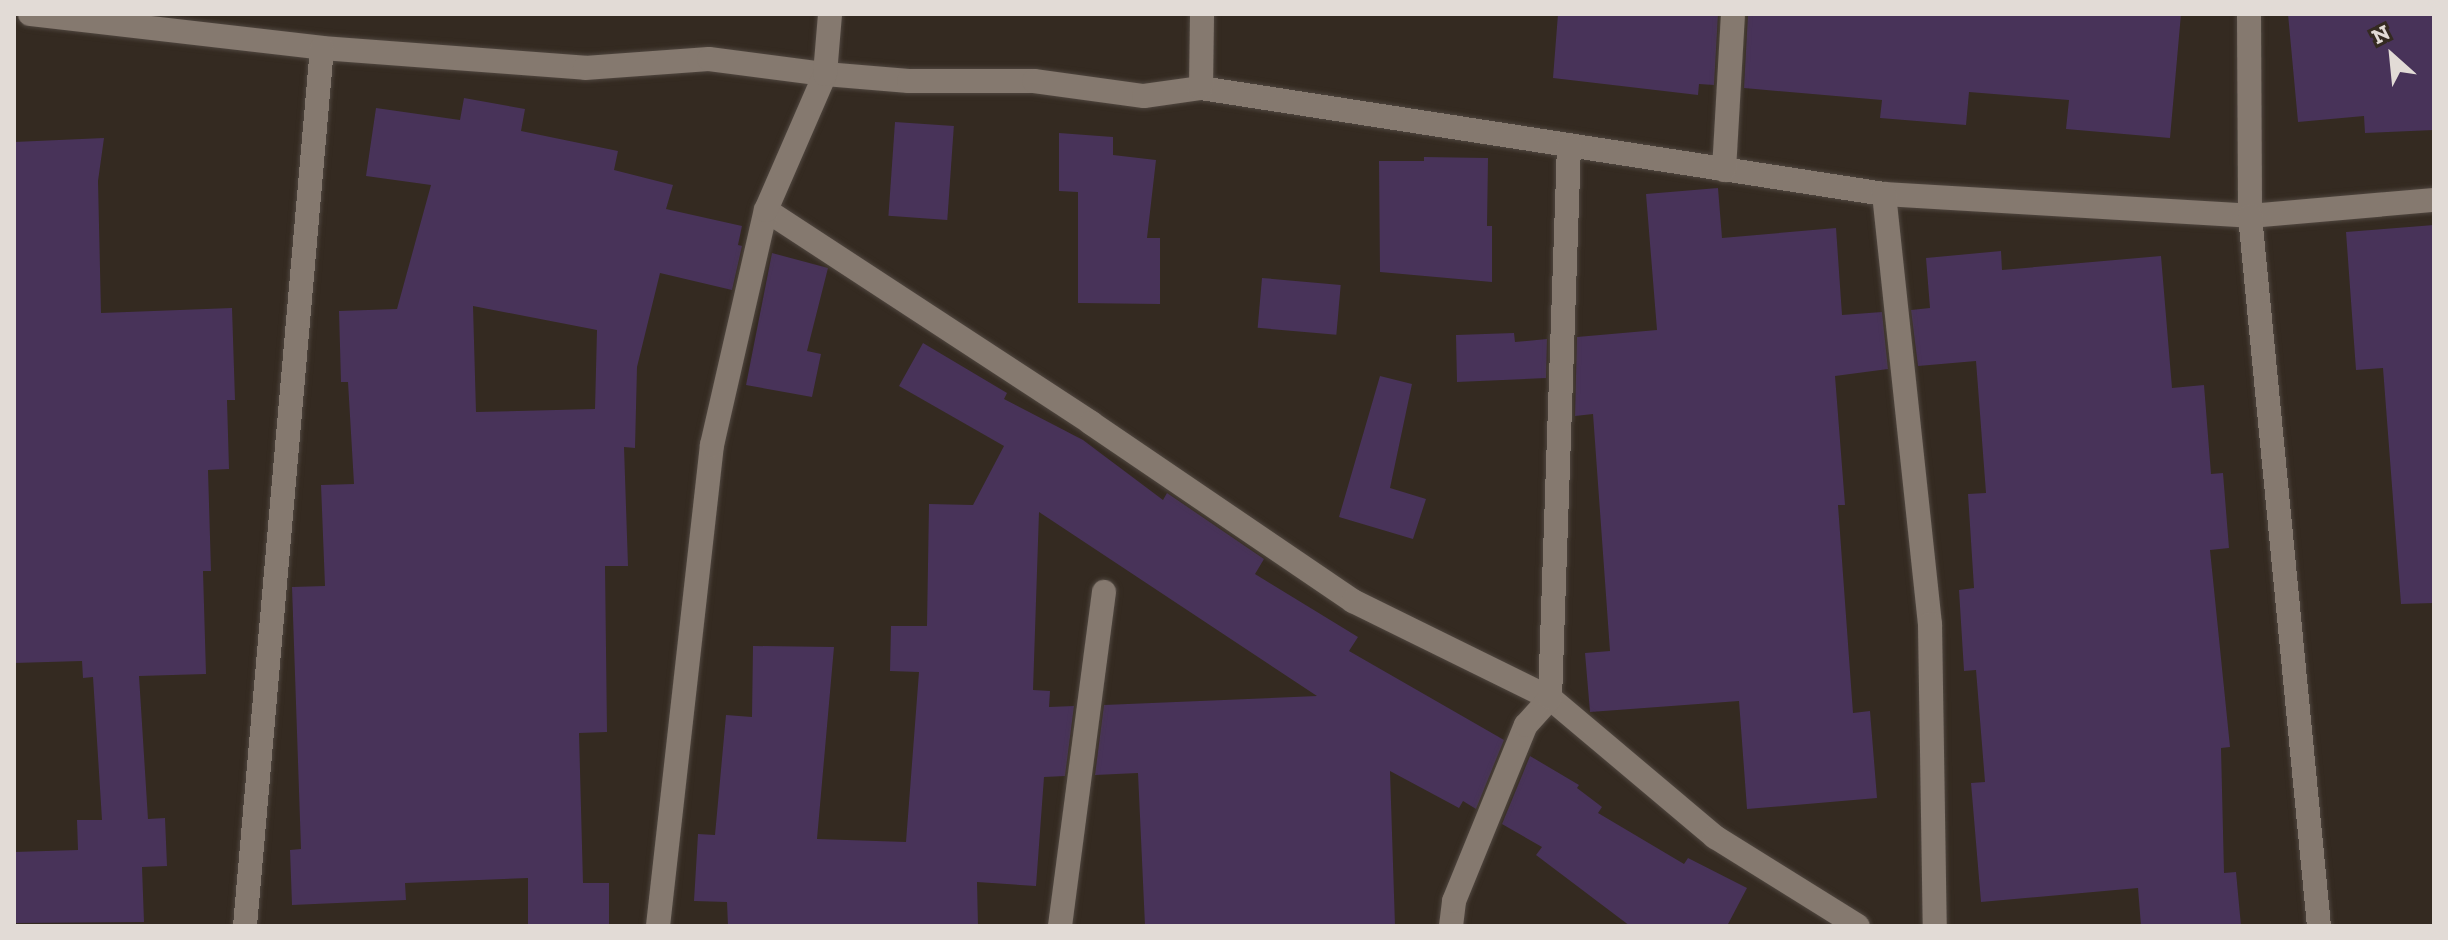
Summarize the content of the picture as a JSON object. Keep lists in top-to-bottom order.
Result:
{
  "north": "top left"
}
